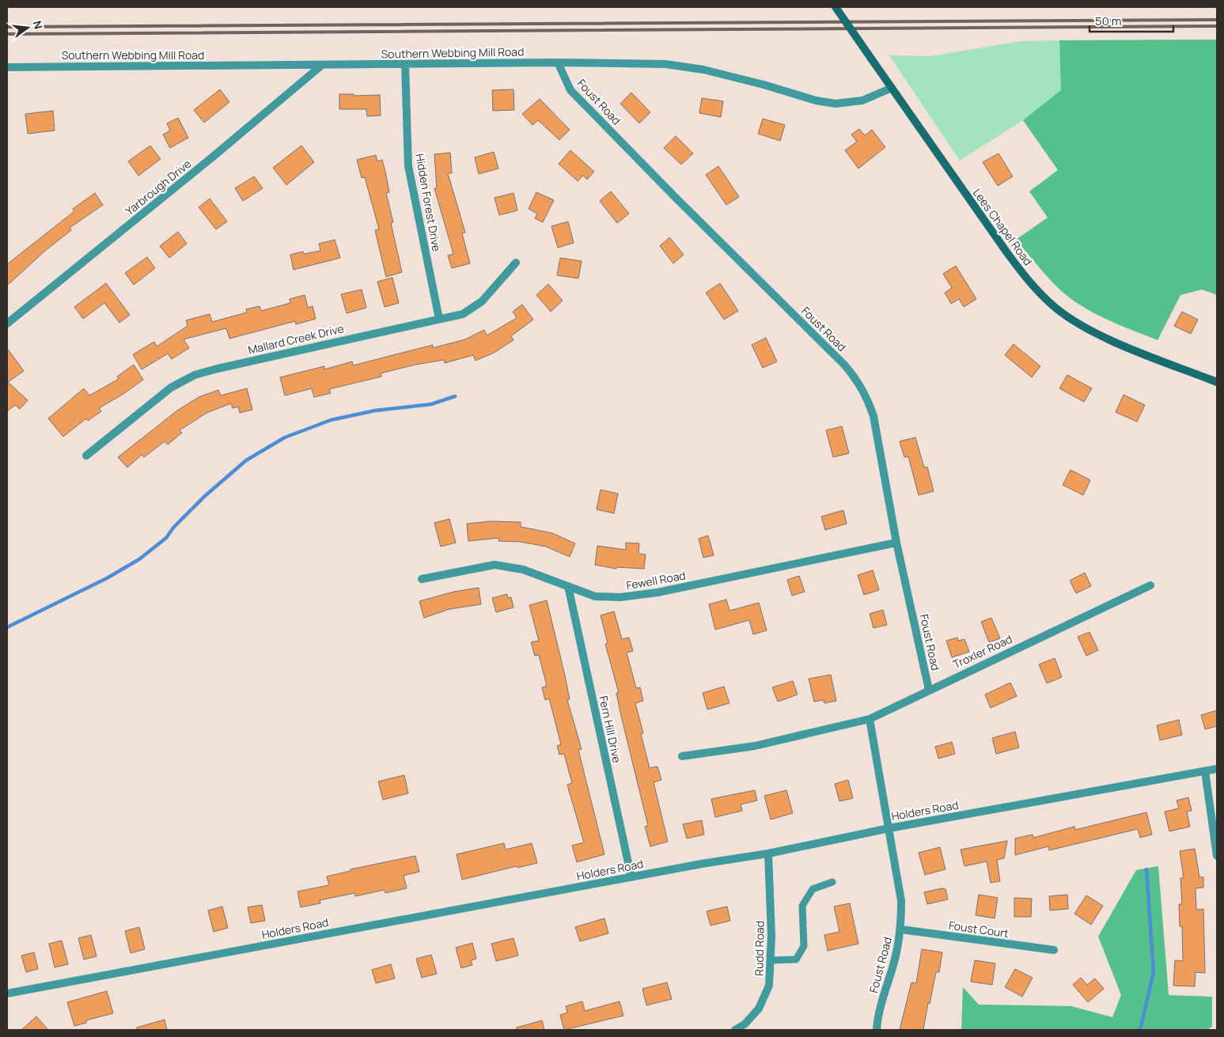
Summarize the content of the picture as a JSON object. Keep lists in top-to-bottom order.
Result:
{
  "streets": {
    "main road": ["Lees Chapel Road"],
    "street": [
      "Southern Webbing Mill Road",
      "Foust Road",
      "Yarbrough Drive",
      "Hidden Forest Drive",
      "Mallard Creek Drive",
      "Fewell Road",
      "Troxler Road",
      "Fern Hill Drive",
      "Holders Road",
      "Foust Court",
      "Rudd Road"
    ]
  },
  "crossings": [
    ["Southern Webbing Mill Road", "Foust Road"],
    ["Southern Webbing Mill Road", "Yarbrough Drive"],
    ["Southern Webbing Mill Road", "Hidden Forest Drive"],
    ["Southern Webbing Mill Road", "Lees Chapel Road"],
    ["Foust Road", "Fewell Road"],
    ["Foust Road", "Troxler Road"],
    ["Foust Road", "Holders Road"],
    ["Foust Road", "Foust Court"],
    ["Hidden Forest Drive", "Mallard Creek Drive"],
    ["Fewell Road", "Fern Hill Drive"],
    ["Fern Hill Drive", "Holders Road"],
    ["Holders Road", "Rudd Road"]
  ],
  "scale_bar": "50 m",
  "north": "right"
}
